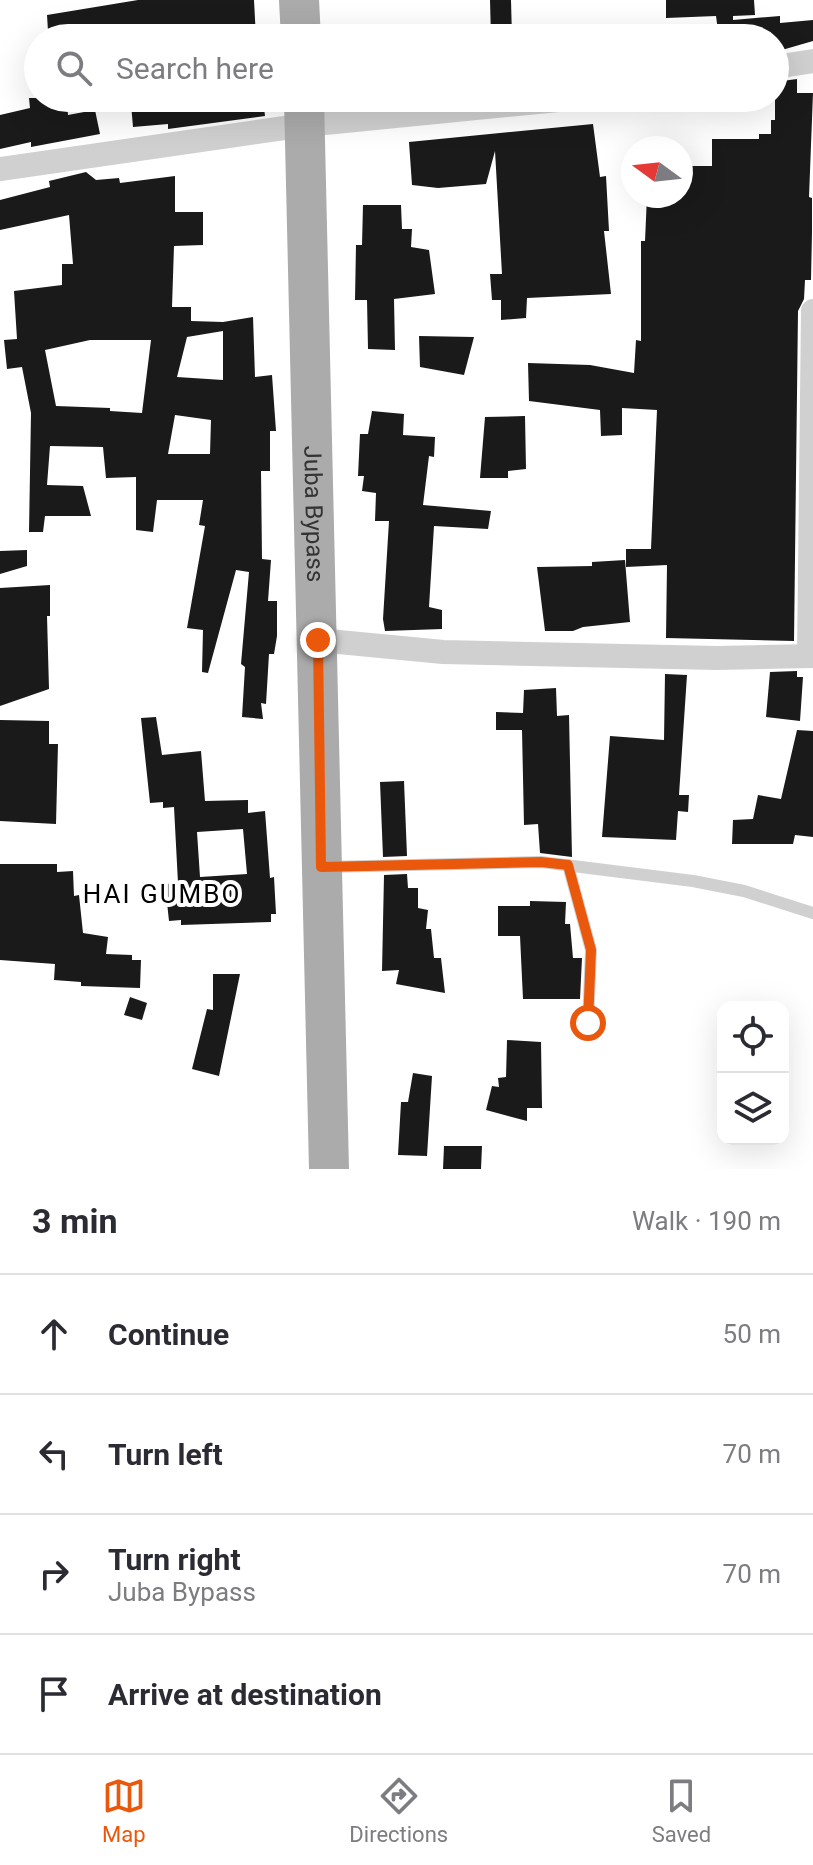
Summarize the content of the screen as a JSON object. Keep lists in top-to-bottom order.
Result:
{
  "streets": {
    "main road": ["Juba Bypass"]
  },
  "districts": ["HAI GUMBO"],
  "north": "left",
  "page": {
    "search": "Search here",
    "heading": ["3 min", "Walk · 190 m"],
    "list": [
      ["Continue", "50 m"],
      ["Turn left", "70 m"],
      ["Turn right", "Juba Bypass", "70 m"],
      "Arrive at destination"
    ],
    "nav": ["Map", "Directions", "Saved"]
  }
}
